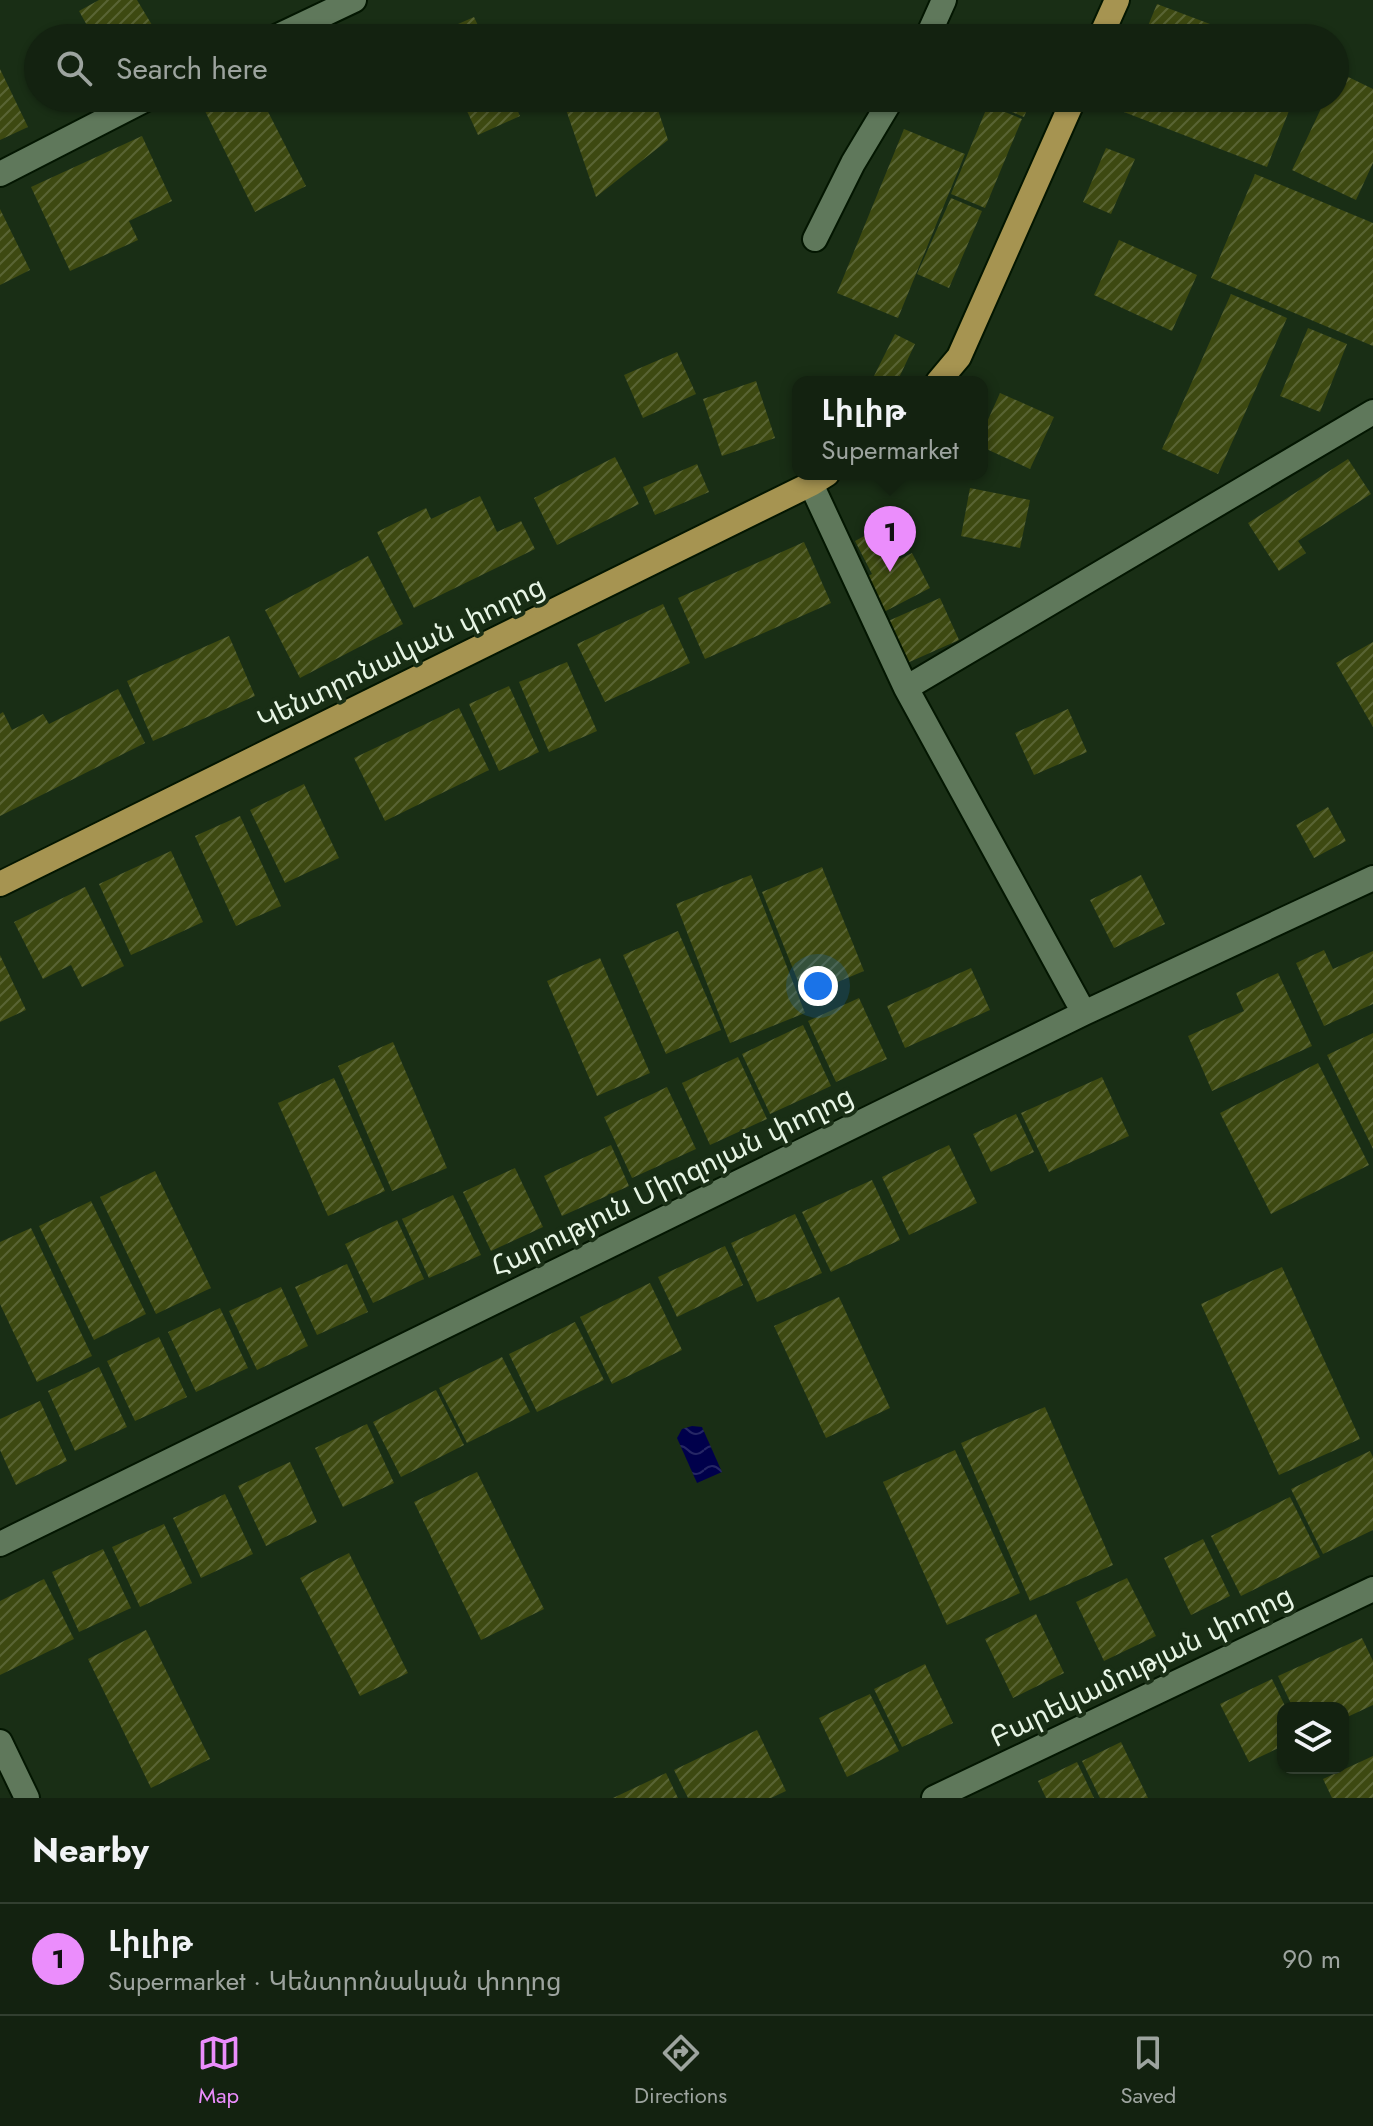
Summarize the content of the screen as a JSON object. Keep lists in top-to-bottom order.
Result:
{
  "streets": {
    "main road": ["Կենտրոնական փողոց"],
    "street": ["Հարություն Միրզոյան փողոց", "Բարեկամության փողոց"]
  },
  "page": {
    "search": "Search here",
    "popup": ["Լիլիթ", "Supermarket"],
    "pins": "1",
    "heading": "Nearby",
    "list": [
      {
        "mark": "1",
        "name": "Լիլիթ",
        "note": "Supermarket · Կենտրոնական փողոց",
        "value": "90 m"
      }
    ],
    "nav": ["Map", "Directions", "Saved"]
  }
}
